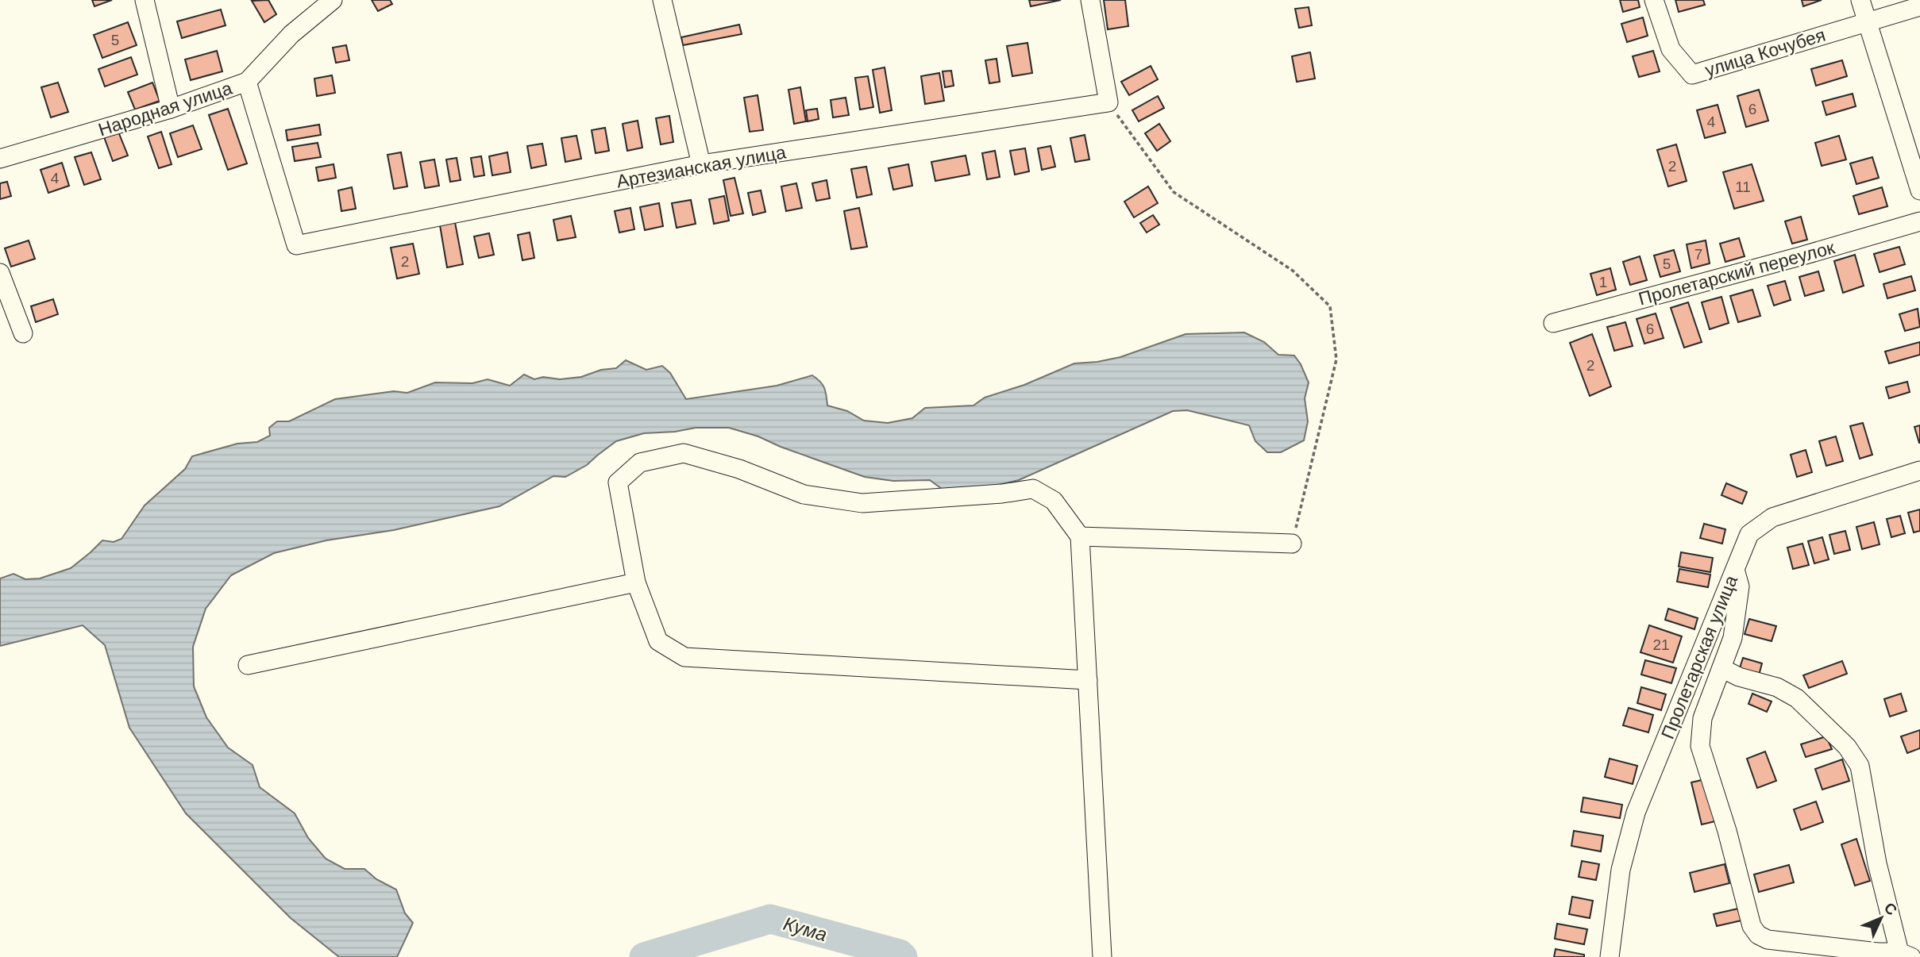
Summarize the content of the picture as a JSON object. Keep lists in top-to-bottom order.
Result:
{
  "streets": {
    "street": [
      "улица Кочубея",
      "Народная улица",
      "Артезианская улица",
      "Пролетарский переулок",
      "Пролетарская улица"
    ]
  },
  "crossings": [
    ["Народная улица", "Артезианская улица"]
  ],
  "water": ["Кума"],
  "house_numbers": [
    "5",
    "6",
    "4",
    "2",
    "4",
    "11",
    "7",
    "2",
    "5",
    "1",
    "6",
    "2",
    "21"
  ],
  "north": "top right"
}
